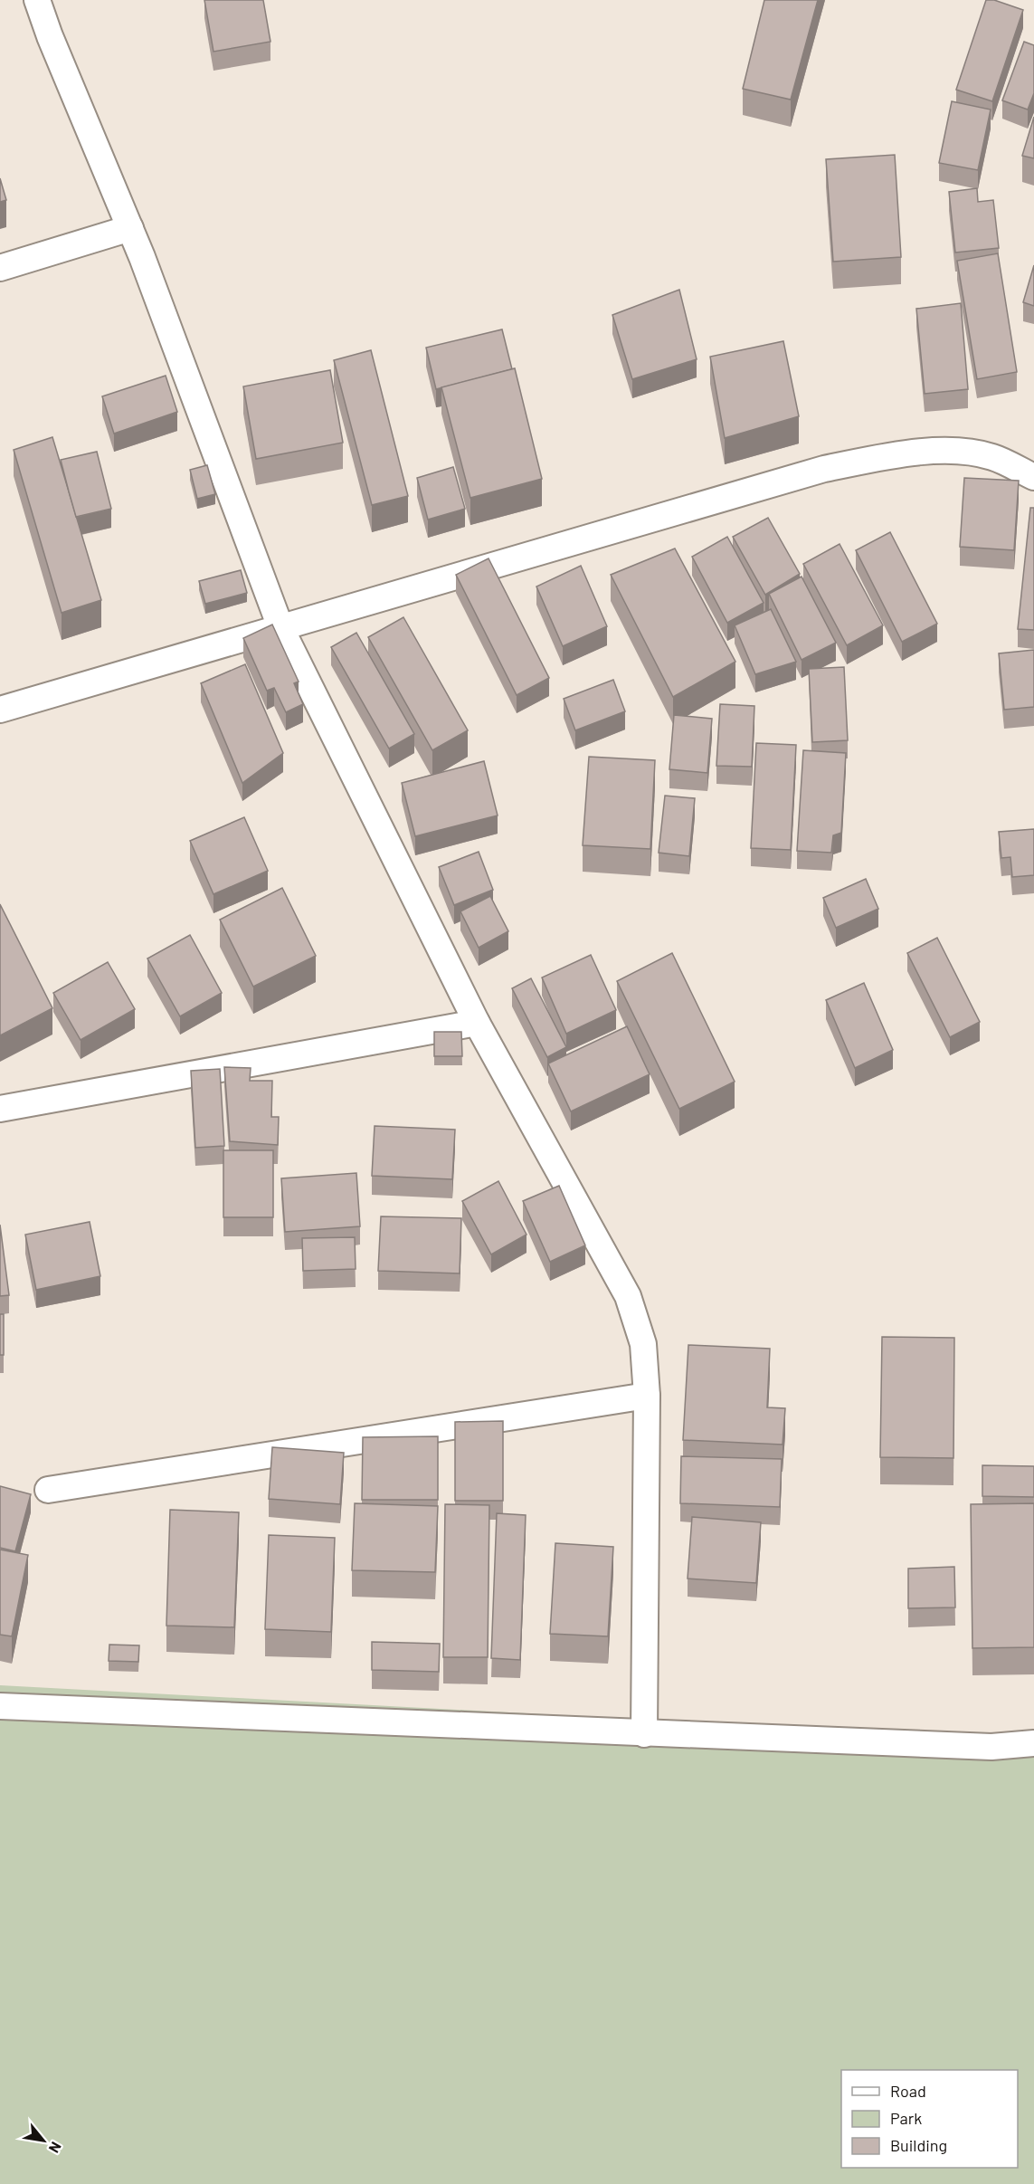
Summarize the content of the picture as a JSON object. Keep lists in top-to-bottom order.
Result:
{
  "legend": ["Road", "Park", "Building"],
  "north": "bottom right"
}
